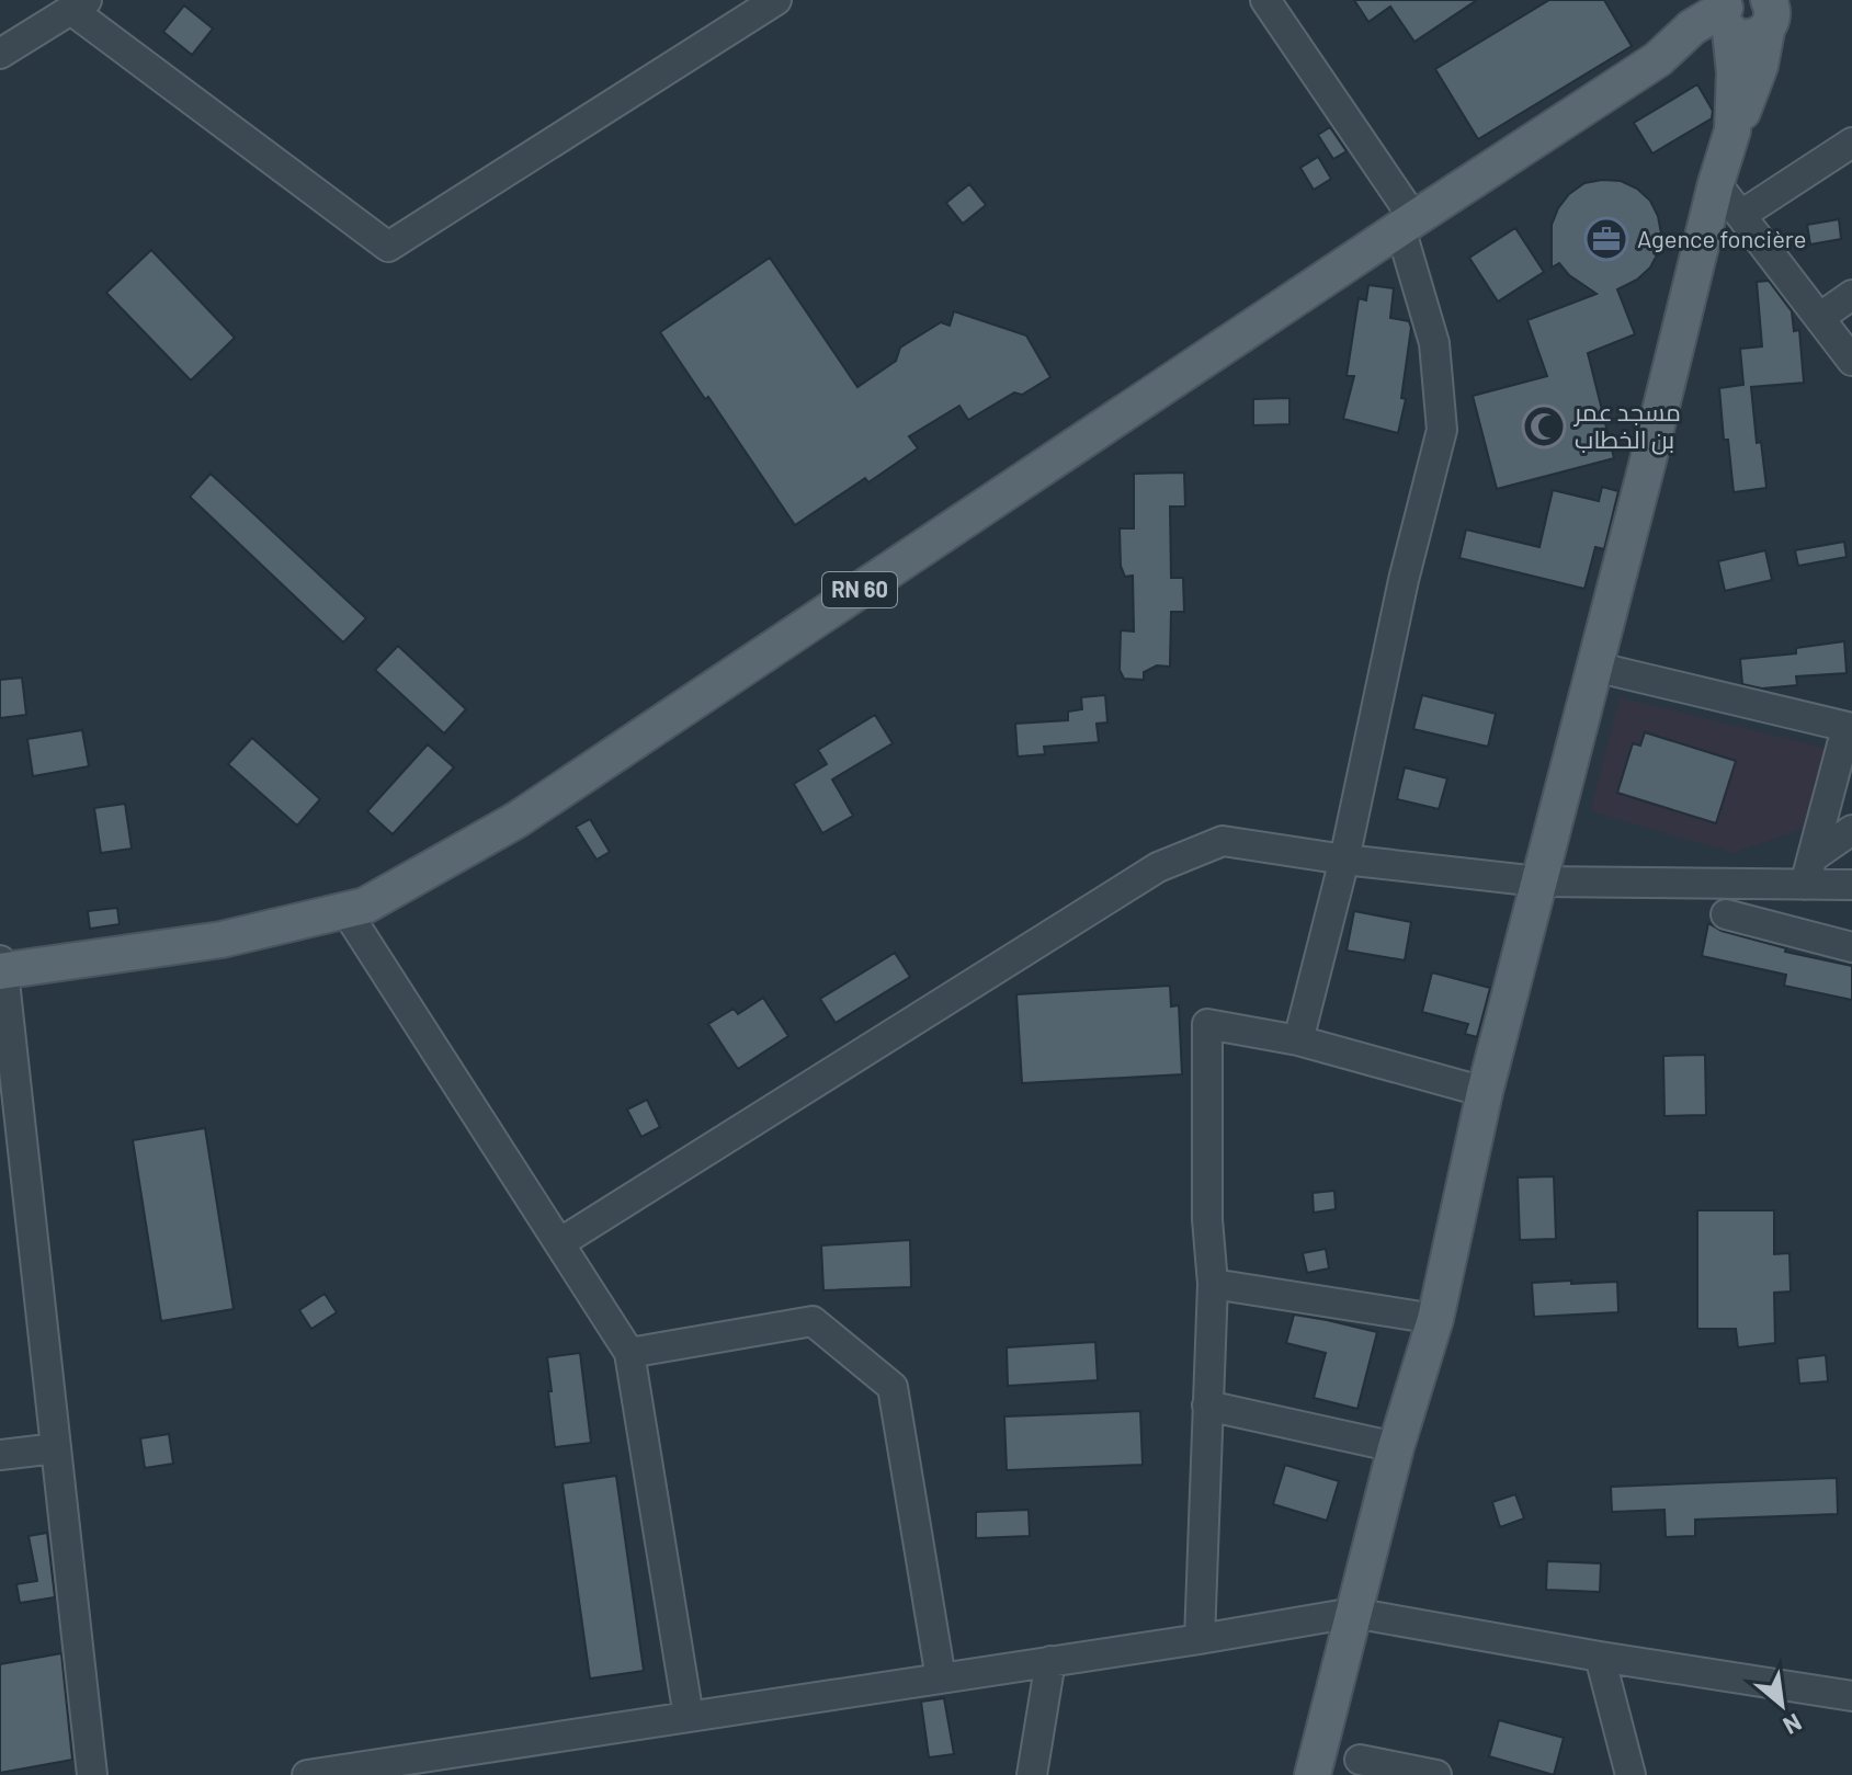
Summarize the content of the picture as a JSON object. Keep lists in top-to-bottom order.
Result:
{
  "streets": {
    "main road": ["RN 60"]
  },
  "places": {
    "office": ["Agence foncière"],
    "mosque": ["مسجد عمر بن الخطاب"]
  },
  "north": "bottom right"
}
